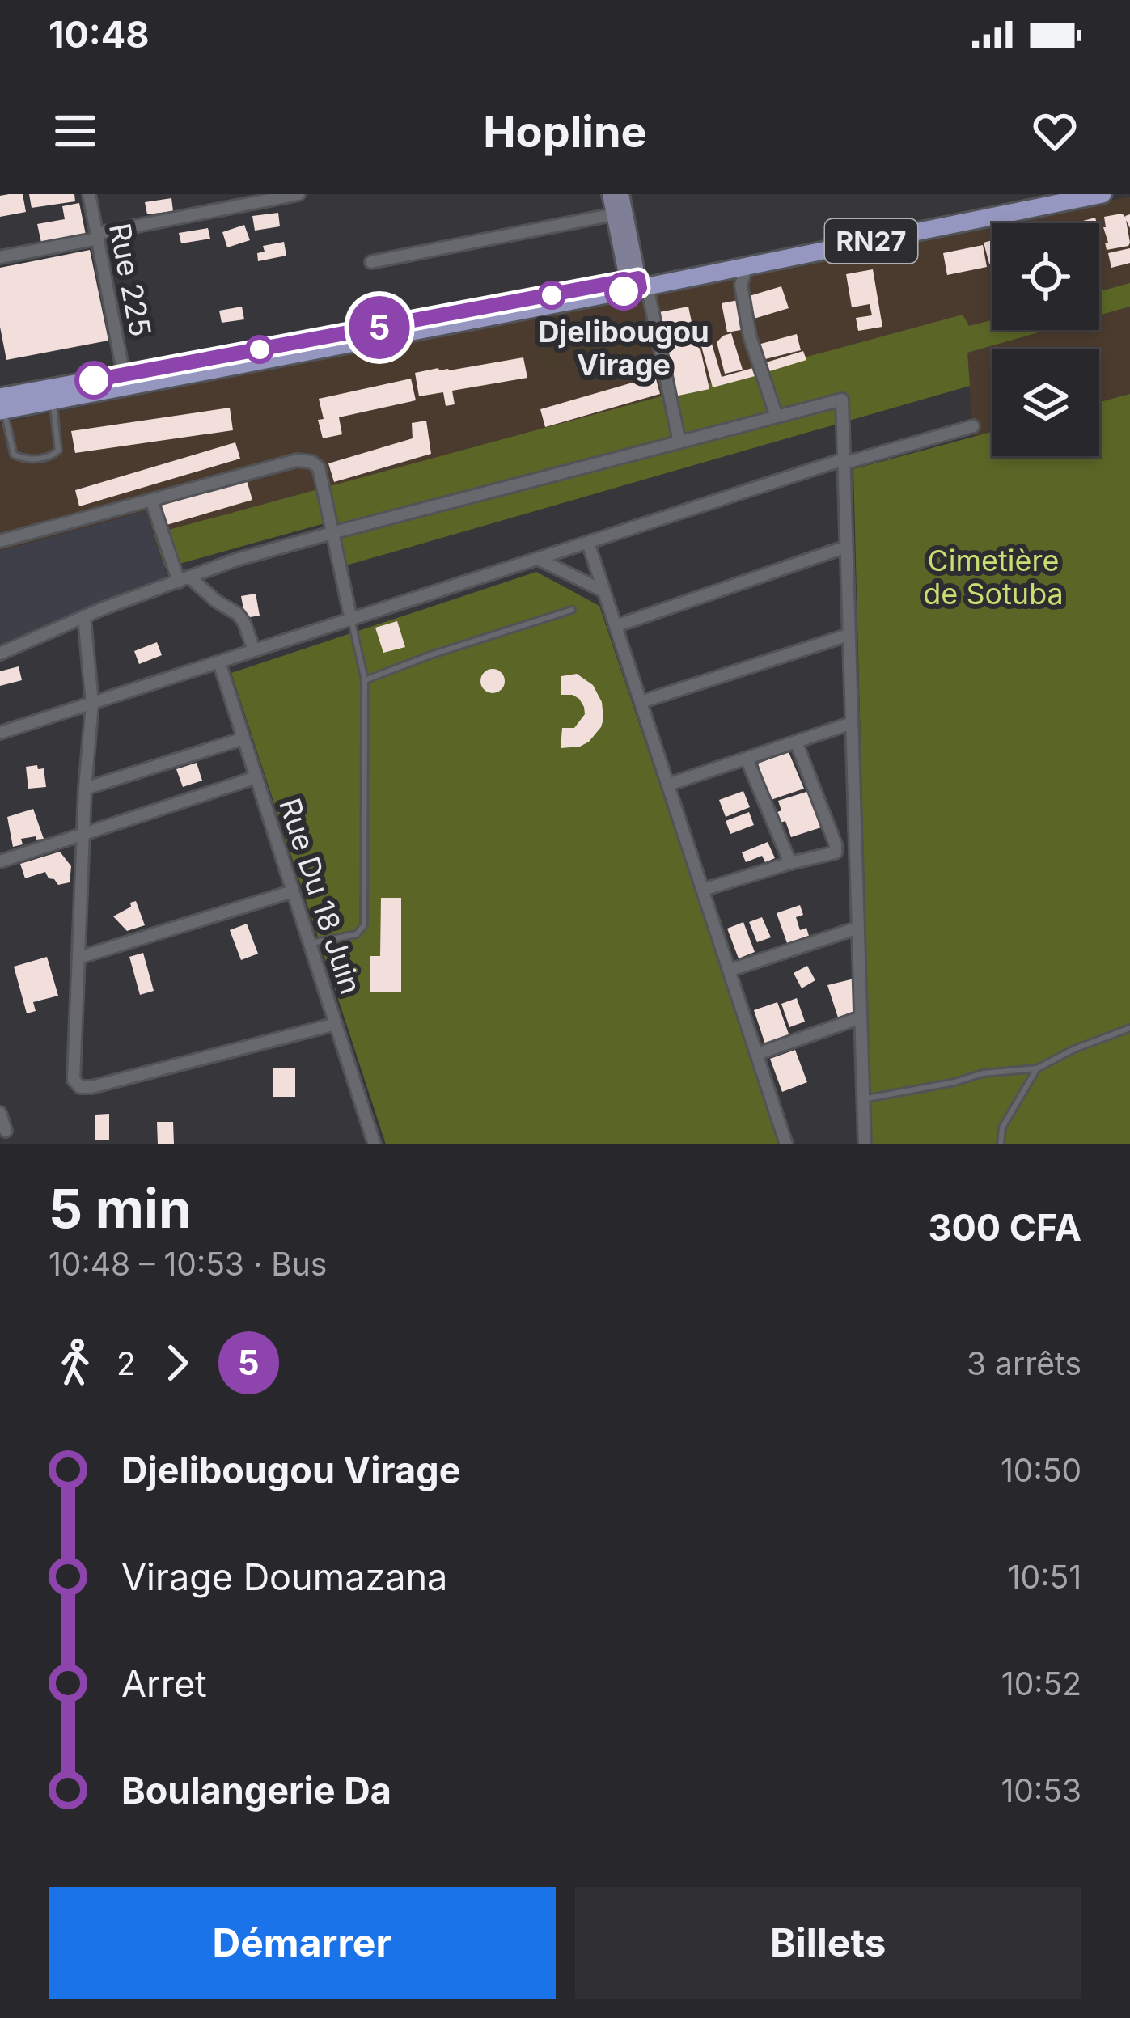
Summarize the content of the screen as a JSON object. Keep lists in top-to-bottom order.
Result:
{
  "streets": {
    "main road": ["RN27"],
    "street": ["Rue 225", "Rue Du 18 Juin"]
  },
  "crossings": [
    ["RN27", "Rue 225"]
  ],
  "parks": ["Cimetière de Sotuba"],
  "places": ["Djelibougou Virage"],
  "lines": ["bus line 5"],
  "page": {
    "status": "10:48",
    "header": "Hopline",
    "on_map": "5",
    "heading": ["5 min", "10:48 – 10:53 · Bus", "300 CFA"],
    "legs": ["2", "5", "3 arrêts"],
    "list": [
      {
        "name": "Djelibougou Virage",
        "value": "10:50"
      },
      {
        "name": "Virage Doumazana",
        "value": "10:51"
      },
      {
        "name": "Arret",
        "value": "10:52"
      },
      {
        "name": "Boulangerie Da",
        "value": "10:53"
      }
    ],
    "buttons": ["Démarrer", "Billets"]
  }
}
